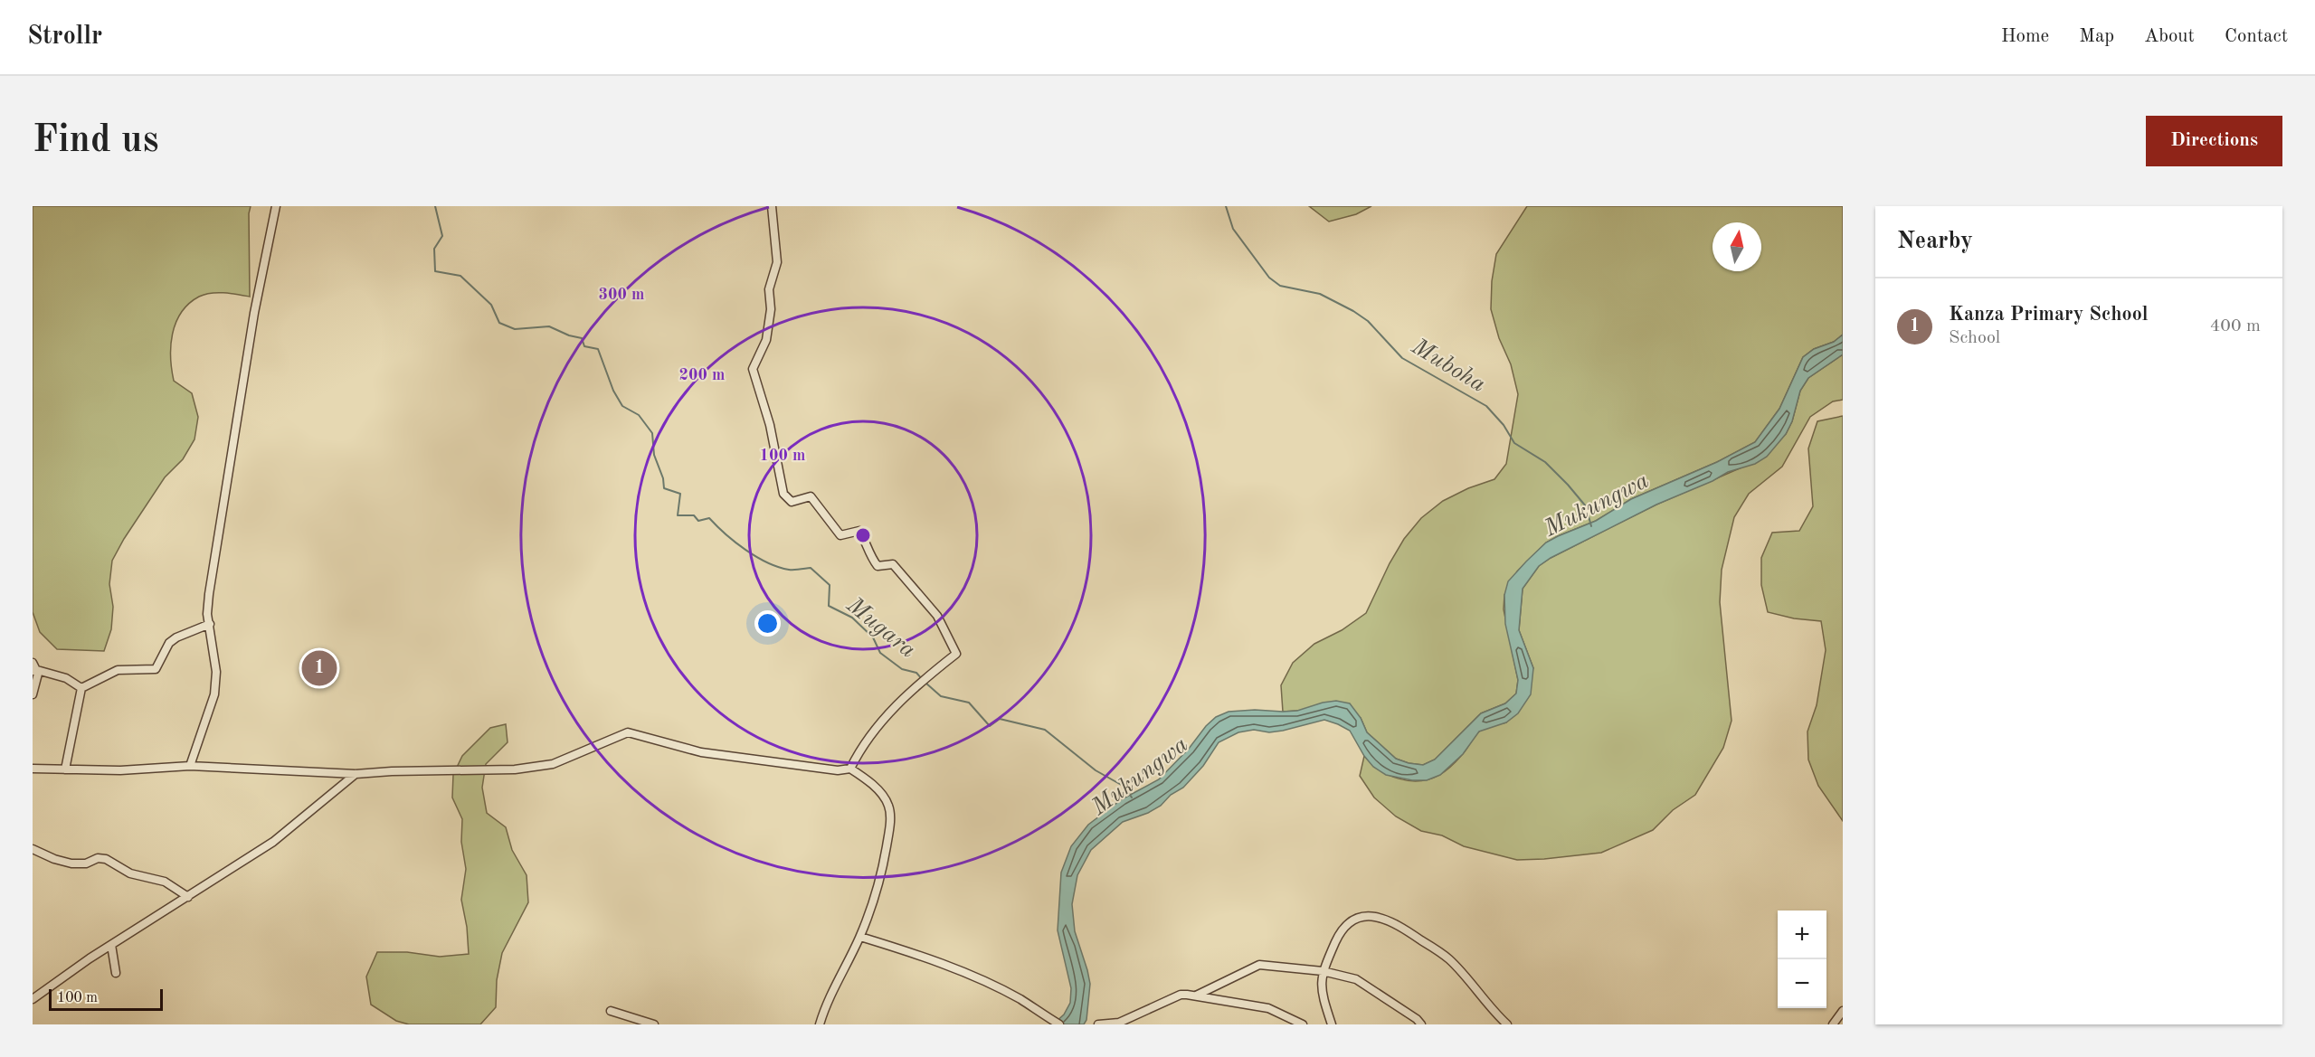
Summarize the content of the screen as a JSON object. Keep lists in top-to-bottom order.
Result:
{
  "water": ["Muboha", "Mukungwa", "Mugara"],
  "scale_bar": "100 m",
  "north": "top",
  "page": {
    "header": "Strollr",
    "nav": [
      "Home",
      "Map",
      "About",
      "Contact"
    ],
    "buttons": "Directions",
    "title": "Find us",
    "heading": "Nearby",
    "list": [
      {
        "mark": "1",
        "name": "Kanza Primary School",
        "note": "School",
        "value": "400 m"
      }
    ],
    "pins": "1",
    "map_buttons": ["+", "−"],
    "scale": "100 m"
  },
  "rings": ["300 m", "200 m", "100 m"]
}
